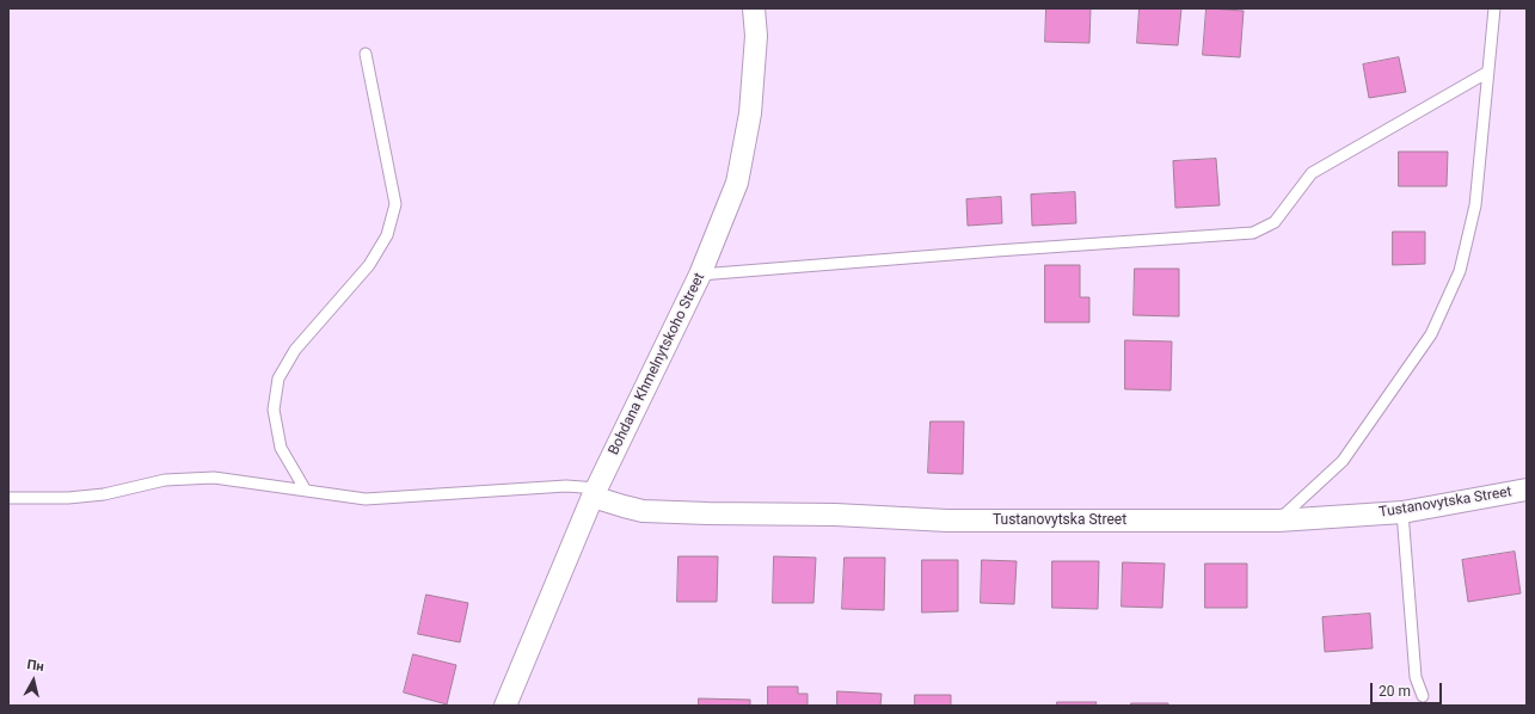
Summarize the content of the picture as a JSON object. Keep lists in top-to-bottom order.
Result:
{
  "streets": {
    "street": ["Bohdana Khmelnytskoho Street", "Tustanovytska Street"]
  },
  "crossings": [
    ["Bohdana Khmelnytskoho Street", "Tustanovytska Street"]
  ],
  "scale_bar": "20 m",
  "north": "top"
}
